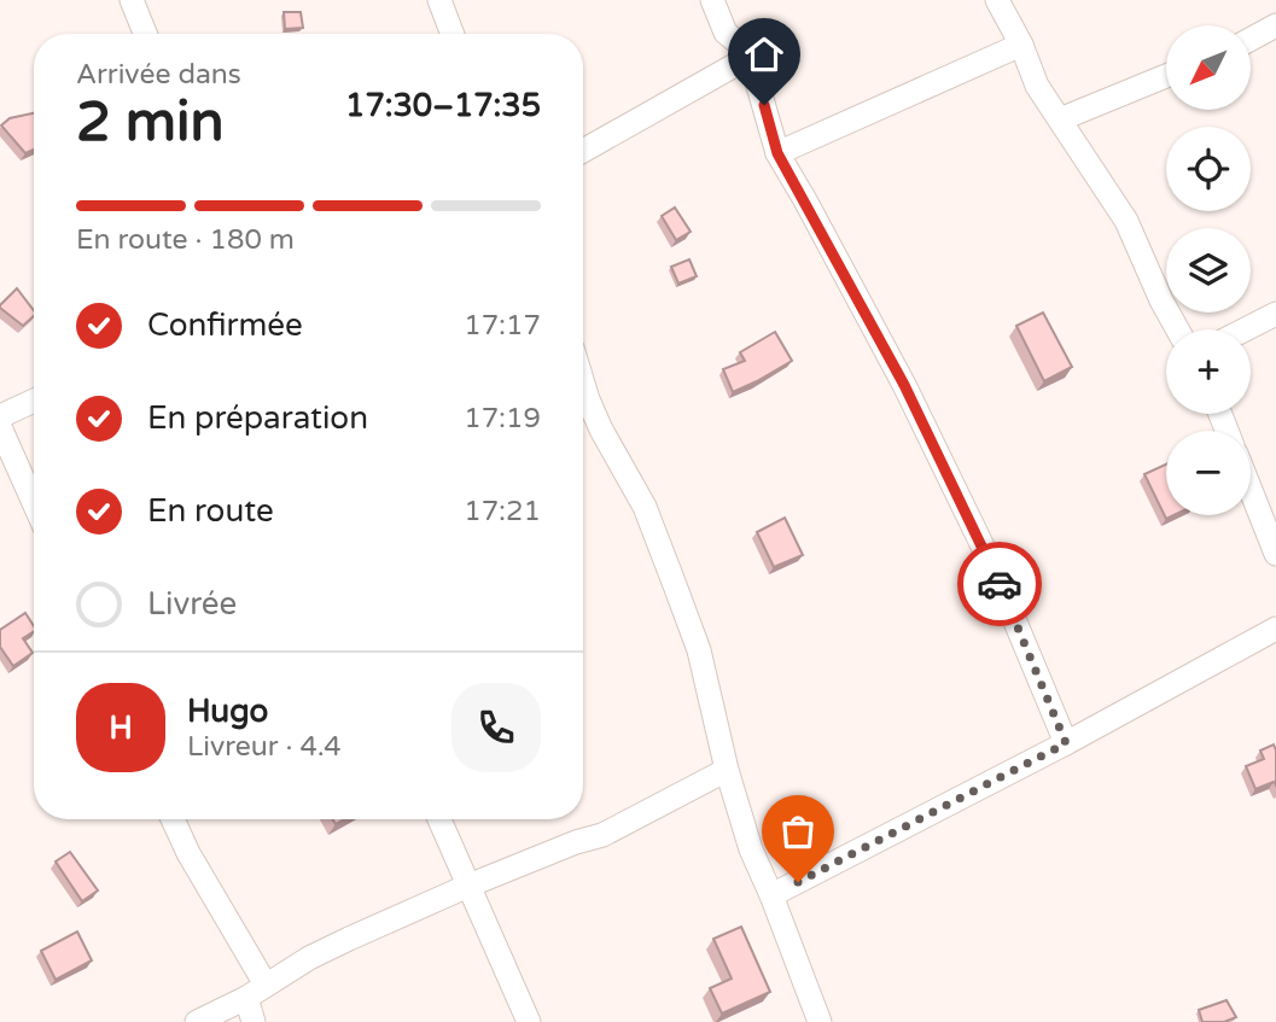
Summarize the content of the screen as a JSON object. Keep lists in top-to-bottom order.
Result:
{
  "north": "bottom left",
  "page": {
    "map_buttons": ["+", "−"],
    "heading": ["2 min", "Arrivée dans", "17:30–17:35"],
    "panel": ["Hugo", "Livreur · 4.4"],
    "bar": "En route · 180 m",
    "list": [
      ["Confirmée", "17:17"],
      ["En préparation", "17:19"],
      ["En route", "17:21"],
      "Livrée"
    ],
    "round": "H"
  }
}
